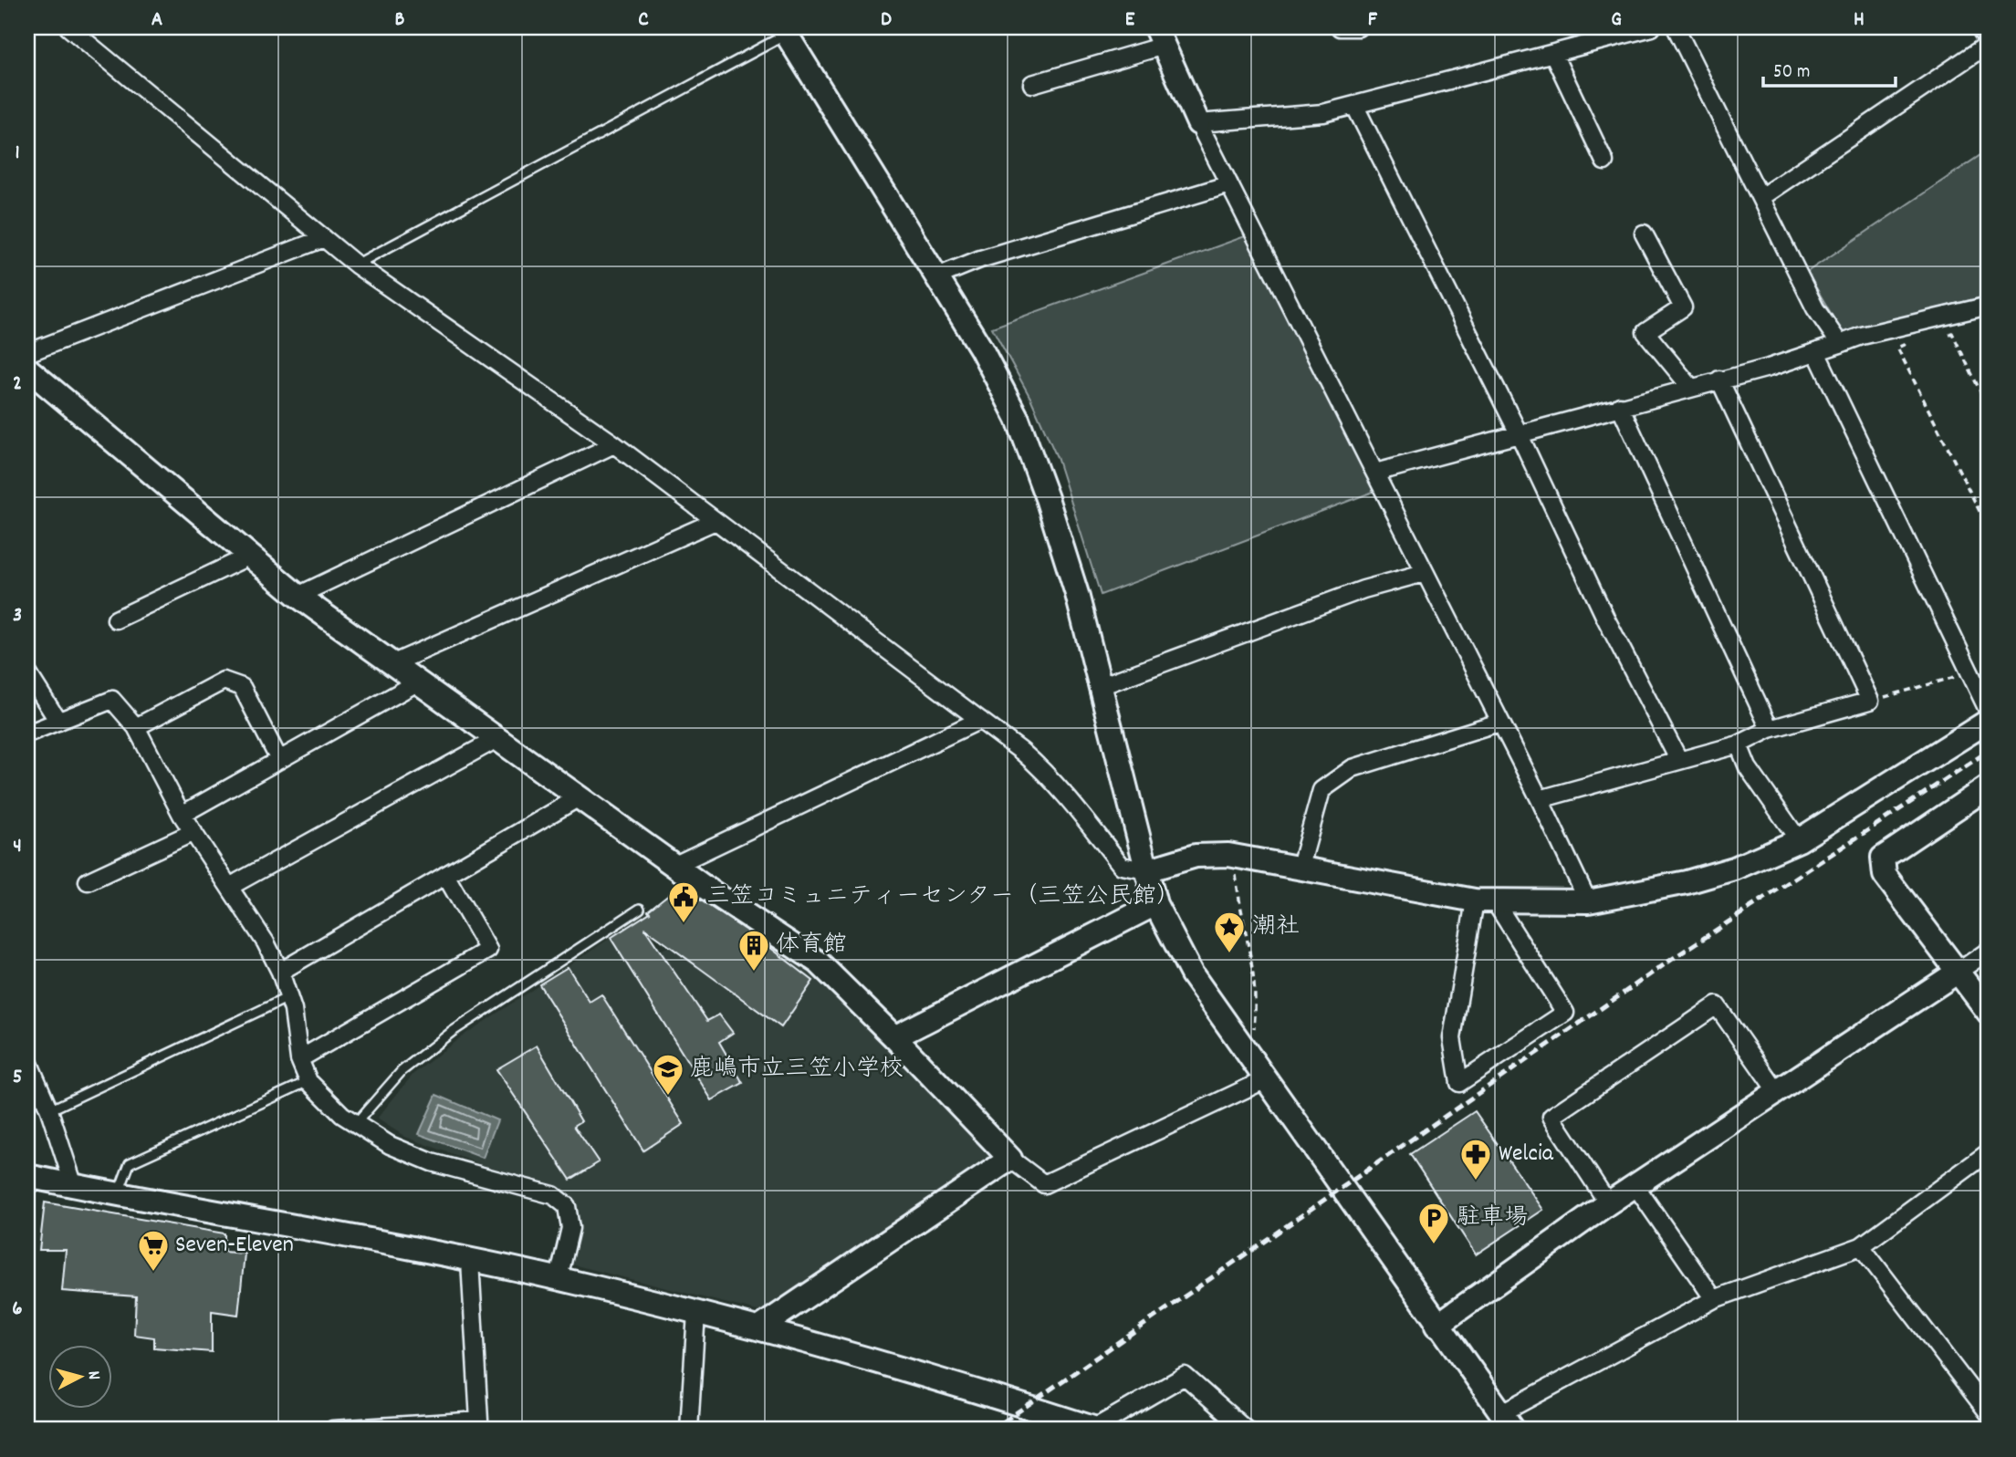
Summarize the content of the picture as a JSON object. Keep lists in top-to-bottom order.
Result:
{
  "places": {
    "public building": ["三笠コミュニティーセンター（三笠公民館）"],
    "place": ["潮社"],
    "building": ["体育館"],
    "school or university": ["鹿嶋市立三笠小学校"],
    "pharmacy": ["Welcia"],
    "parking": ["駐車場"],
    "supermarket": ["Seven-Eleven"]
  },
  "scale_bar": "50 m",
  "north": "right",
  "grid": {
    "columns": [
      "A",
      "B",
      "C",
      "D",
      "E",
      "F",
      "G",
      "H"
    ],
    "rows": [
      "1",
      "2",
      "3",
      "4",
      "5",
      "6"
    ]
  }
}
